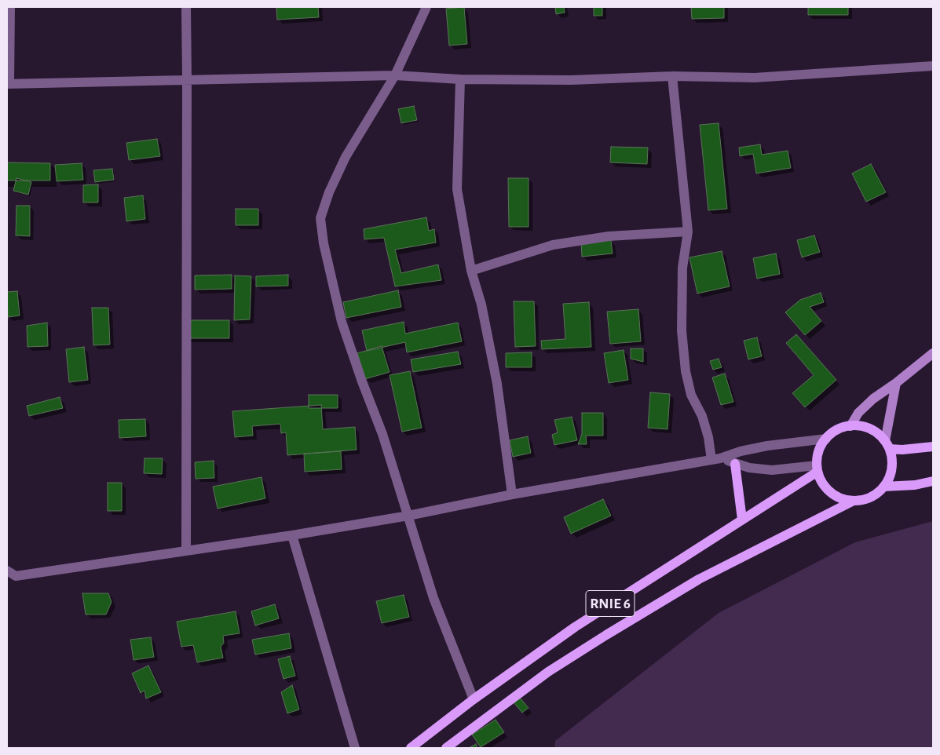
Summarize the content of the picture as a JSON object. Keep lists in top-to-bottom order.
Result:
{
  "streets": {
    "main road": ["RNIE 6"]
  }
}
